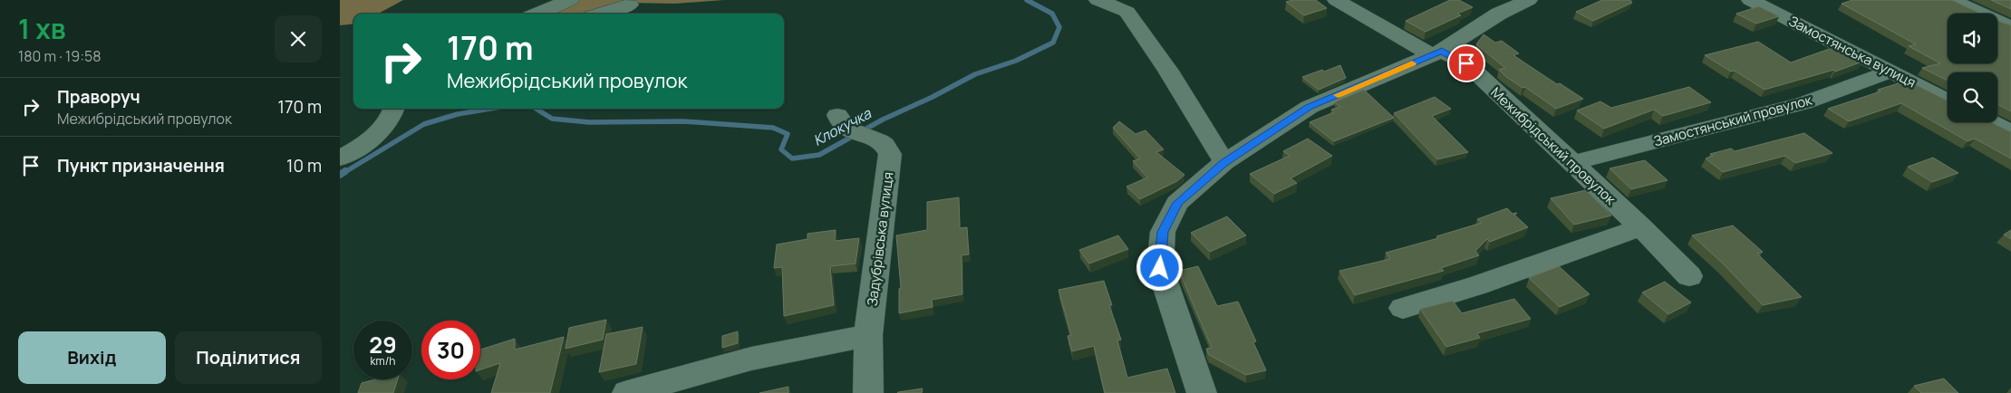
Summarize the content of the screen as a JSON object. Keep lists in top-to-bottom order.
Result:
{
  "streets": {
    "street": [
      "Замостянська вулиця",
      "Замостянський провулок",
      "Межибрідський провулок",
      "Задубрівська вулиця"
    ]
  },
  "crossings": [
    ["Замостянська вулиця", "Замостянський провулок"],
    ["Замостянський провулок", "Межибрідський провулок"]
  ],
  "water": ["Клокучка"],
  "page": {
    "heading": ["1 хв", "180 m · 19:58"],
    "turn": ["170 m", "Межибрідський провулок"],
    "list": [
      {
        "name": "Праворуч",
        "note": "Межибрідський провулок",
        "value": "170 m"
      },
      {
        "name": "Пункт призначення",
        "value": "10 m"
      }
    ],
    "speed": "29 km/h",
    "limit": "30",
    "buttons": ["Вихід", "Поділитися"]
  }
}
